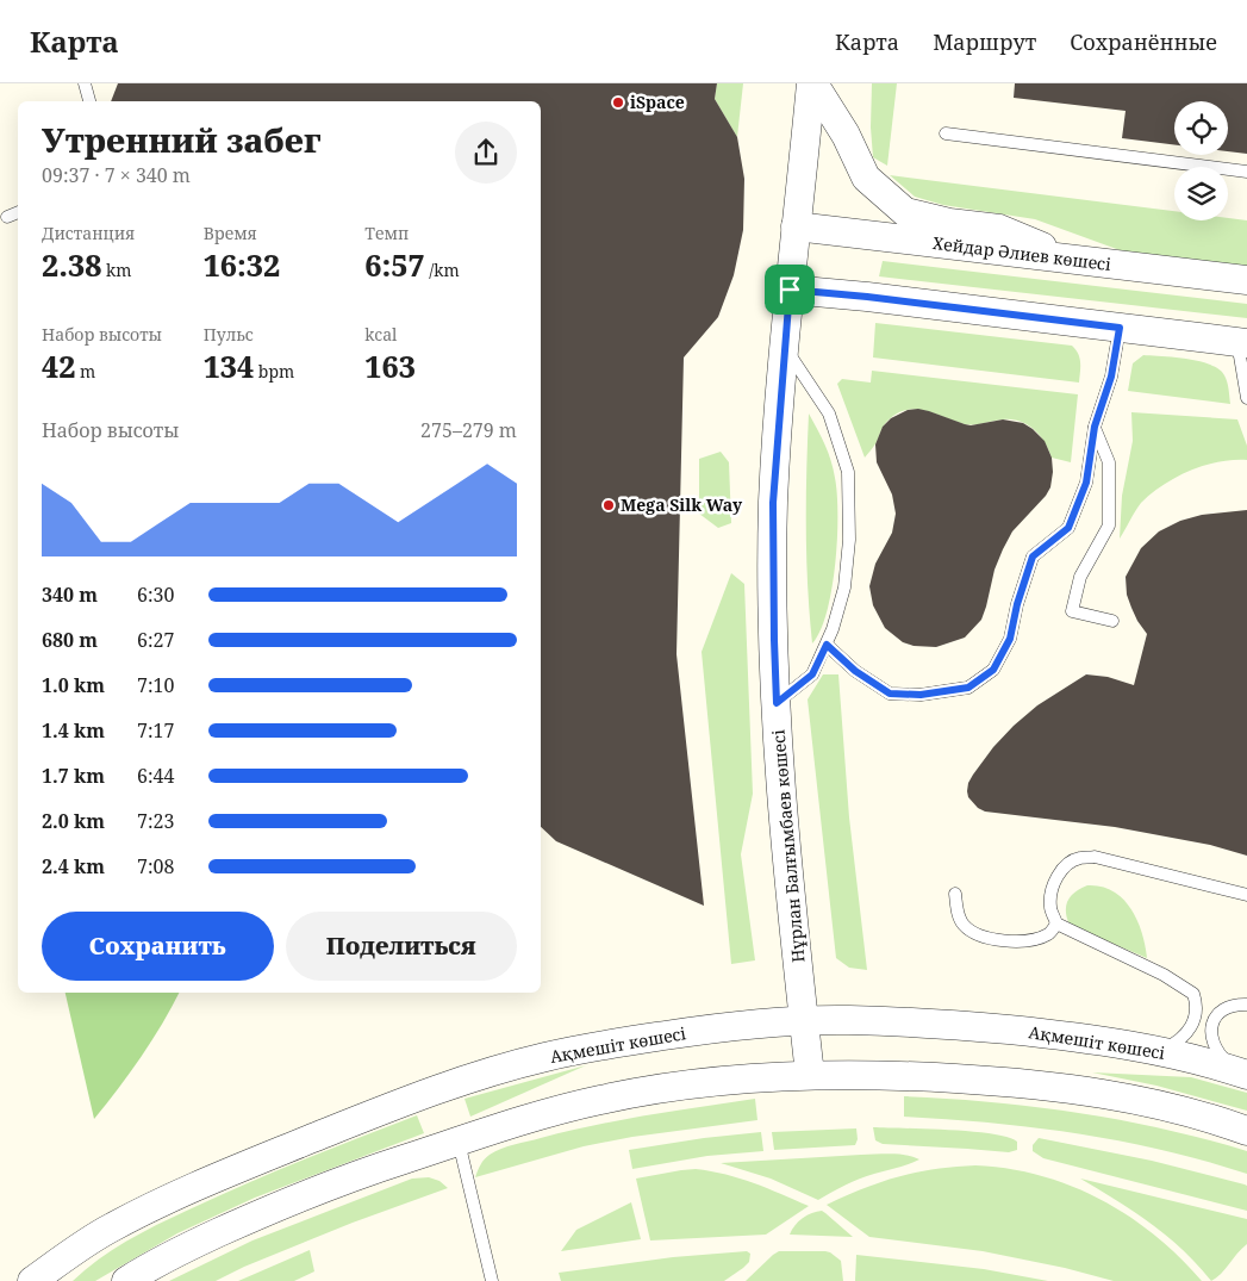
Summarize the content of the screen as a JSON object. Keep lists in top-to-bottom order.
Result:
{
  "streets": {
    "street": ["Хейдар Әлиев көшесі", "Нұрлан Балғымбаев көшесі", "Ақмешіт көшесі"]
  },
  "crossings": [
    ["Хейдар Әлиев көшесі", "Нұрлан Балғымбаев көшесі"],
    ["Нұрлан Балғымбаев көшесі", "Ақмешіт көшесі"]
  ],
  "places": ["iSpace", "Mega Silk Way"],
  "page": {
    "header": "Карта",
    "nav": ["Карта", "Маршрут", "Сохранённые"],
    "heading": ["Утренний забег", "09:37 · 7 × 340 m"],
    "stats": [
      ["Дистанция", "2.38 km"],
      ["Время", "16:32"],
      ["Темп", "6:57 /km"],
      ["Набор высоты", "42 m"],
      ["Пульс", "134 bpm"],
      ["kcal", "163"]
    ],
    "chart": ["Набор высоты", "275–279 m"],
    "list": [
      {
        "name": "340 m",
        "note": "6:30"
      },
      {
        "name": "680 m",
        "note": "6:27"
      },
      {
        "name": "1.0 km",
        "note": "7:10"
      },
      {
        "name": "1.4 km",
        "note": "7:17"
      },
      {
        "name": "1.7 km",
        "note": "6:44"
      },
      {
        "name": "2.0 km",
        "note": "7:23"
      },
      {
        "name": "2.4 km",
        "note": "7:08"
      }
    ],
    "buttons": ["Сохранить", "Поделиться"]
  }
}
